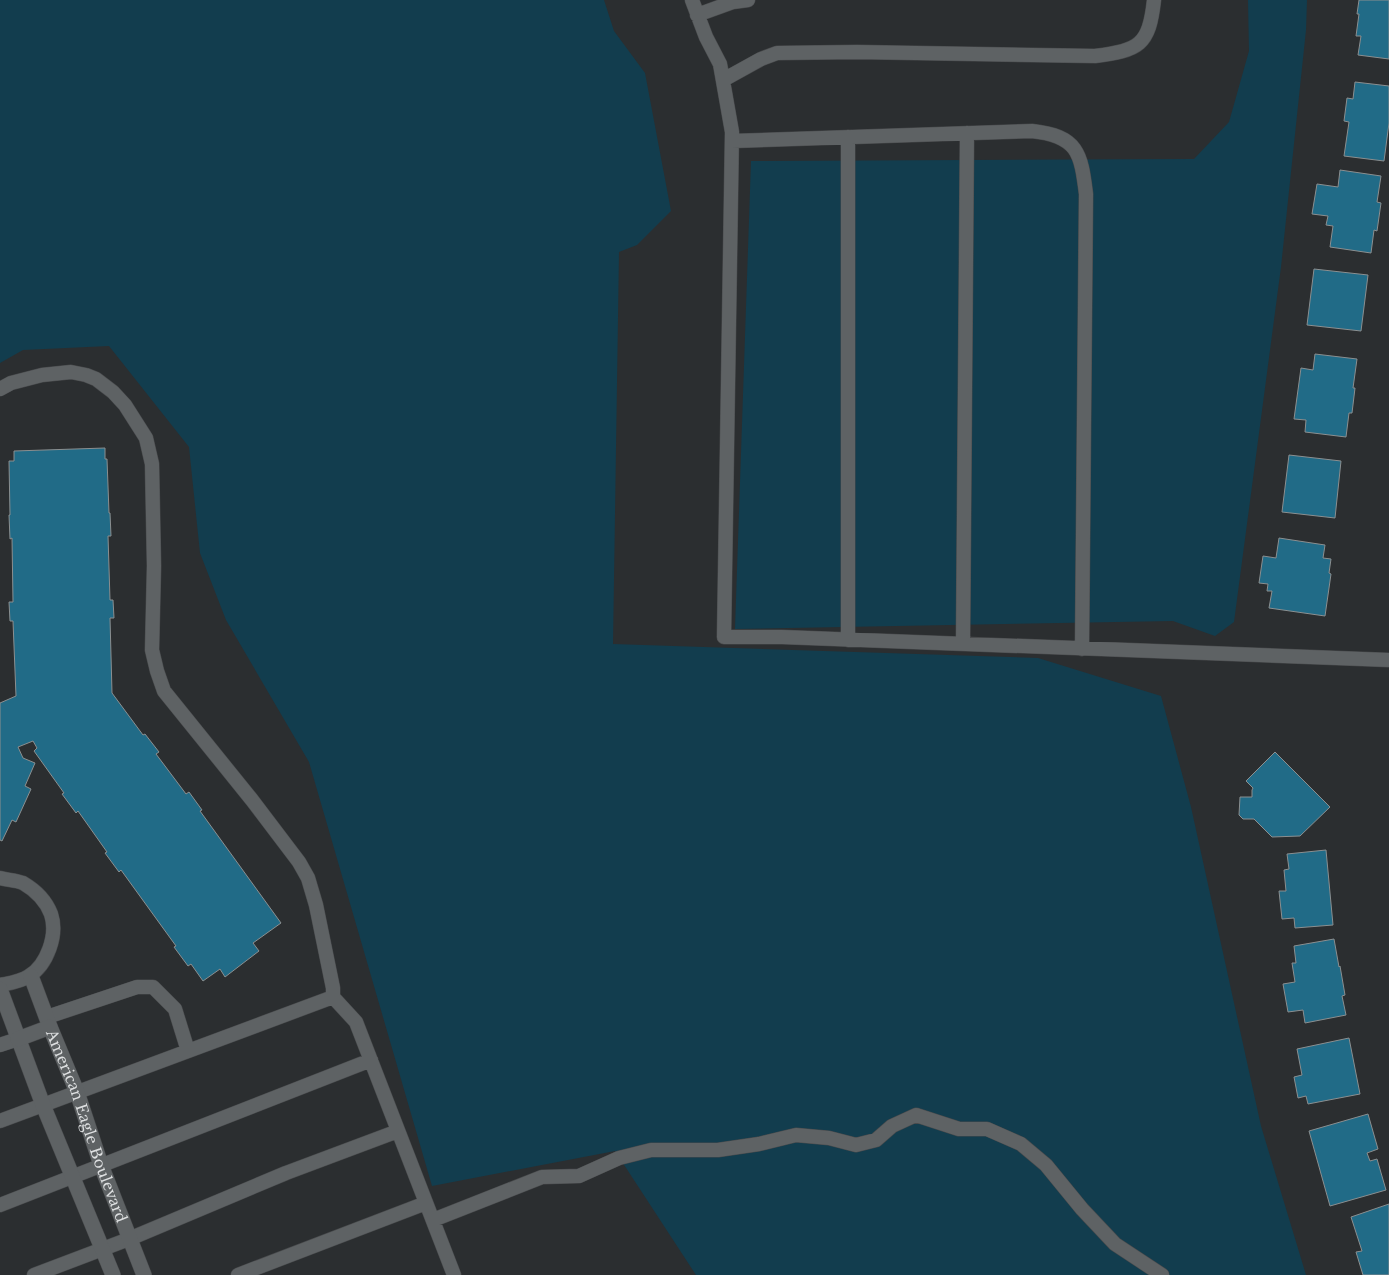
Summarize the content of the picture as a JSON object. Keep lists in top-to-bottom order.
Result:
{
  "streets": {
    "street": ["American Eagle Boulevard"]
  }
}
